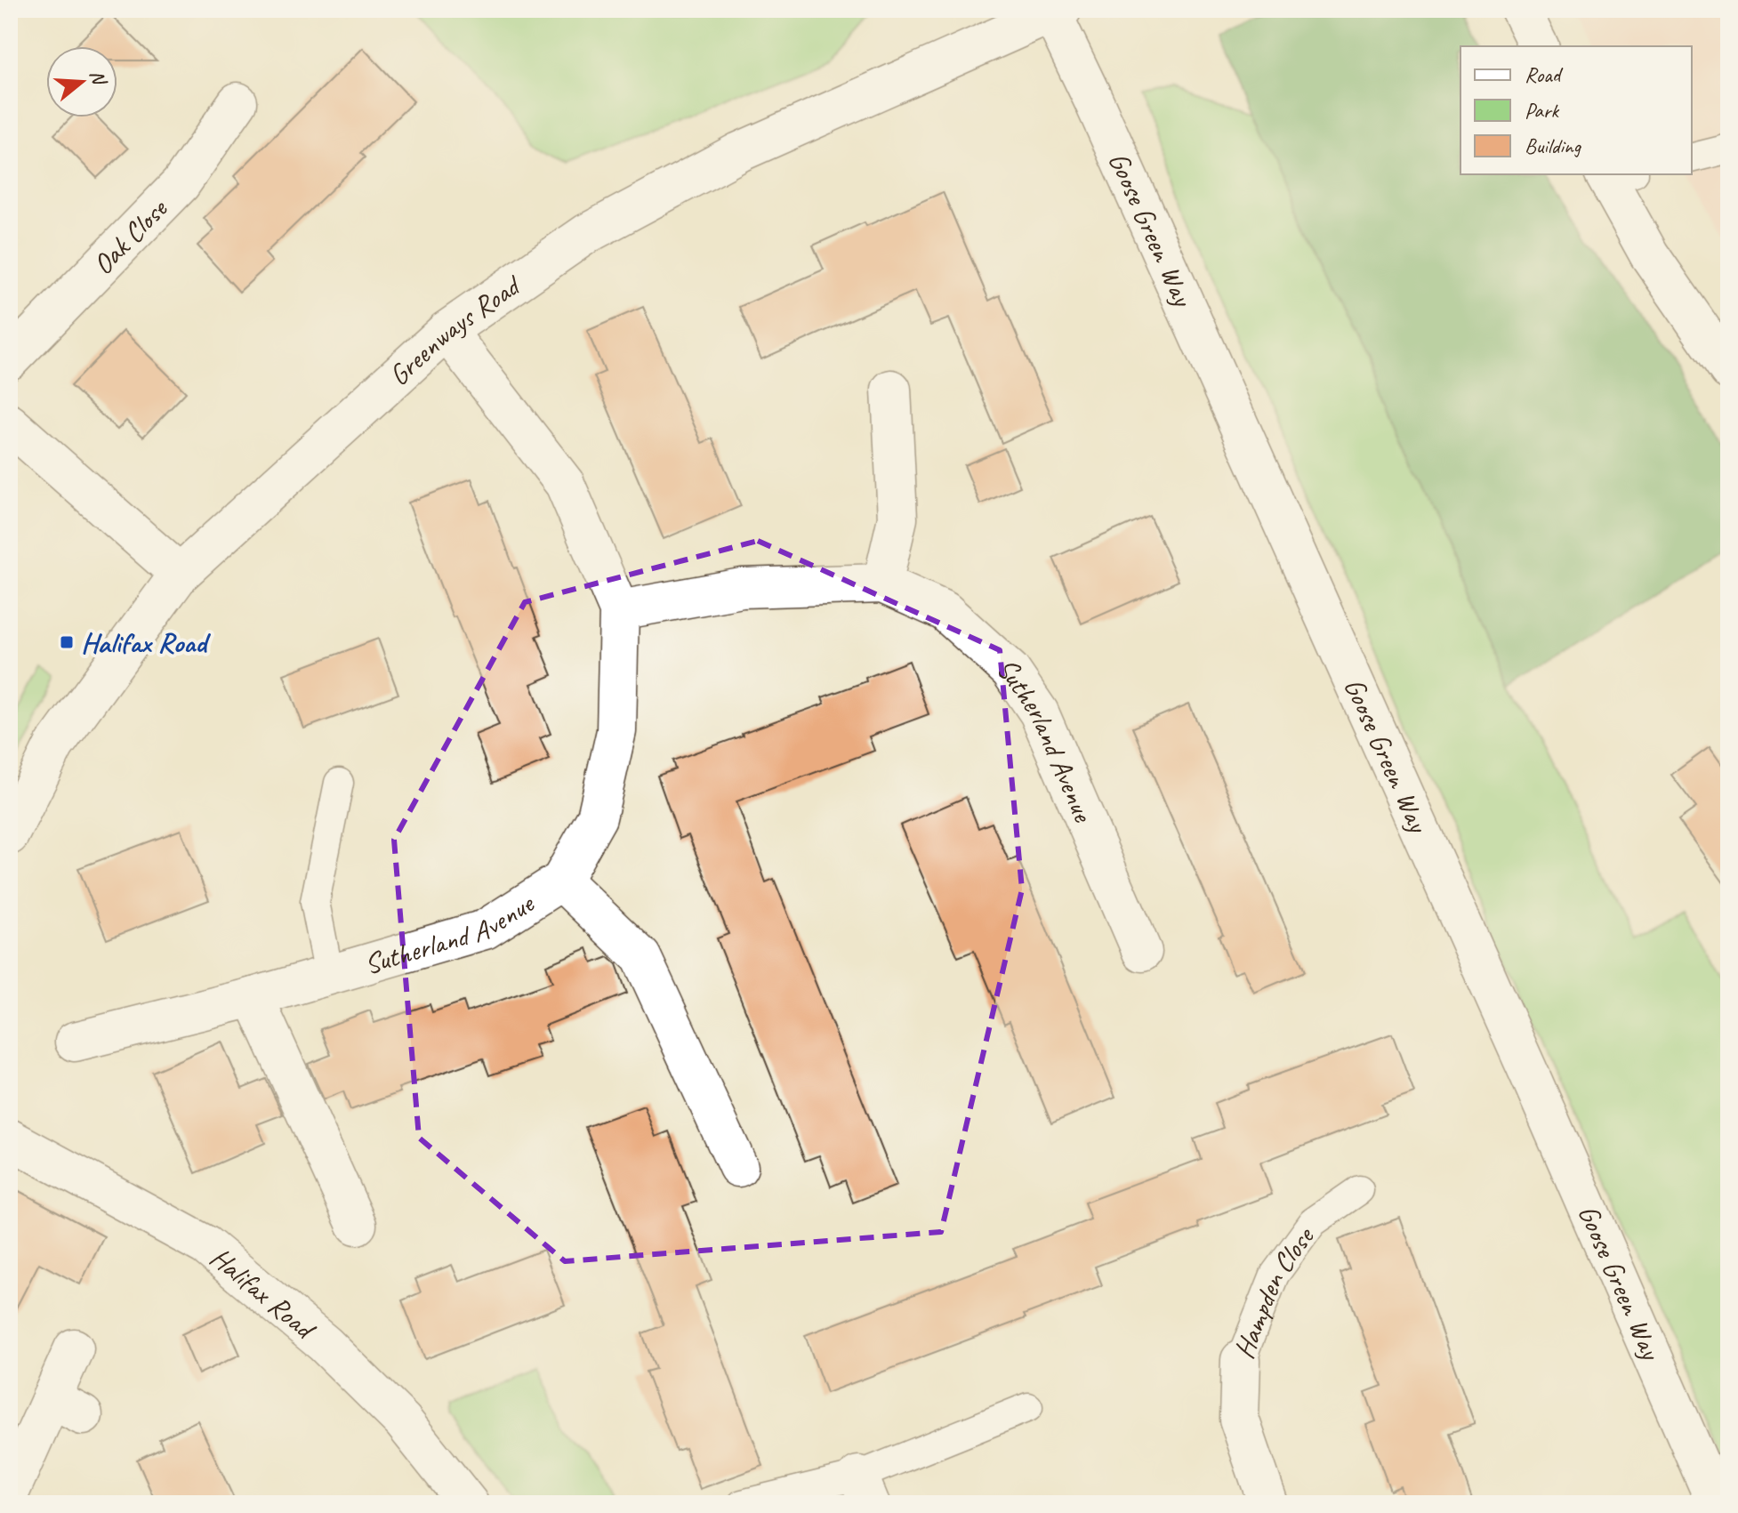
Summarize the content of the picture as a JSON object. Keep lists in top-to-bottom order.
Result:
{
  "streets": {
    "street": [
      "Goose Green Way",
      "Oak Close",
      "Greenways Road",
      "Sutherland Avenue",
      "Halifax Road",
      "Hampden Close"
    ]
  },
  "crossings": [
    ["Goose Green Way", "Greenways Road"],
    ["Greenways Road", "Sutherland Avenue"]
  ],
  "places": {
    "transit": ["Halifax Road"]
  },
  "legend": ["Road", "Park", "Building"],
  "north": "right"
}
